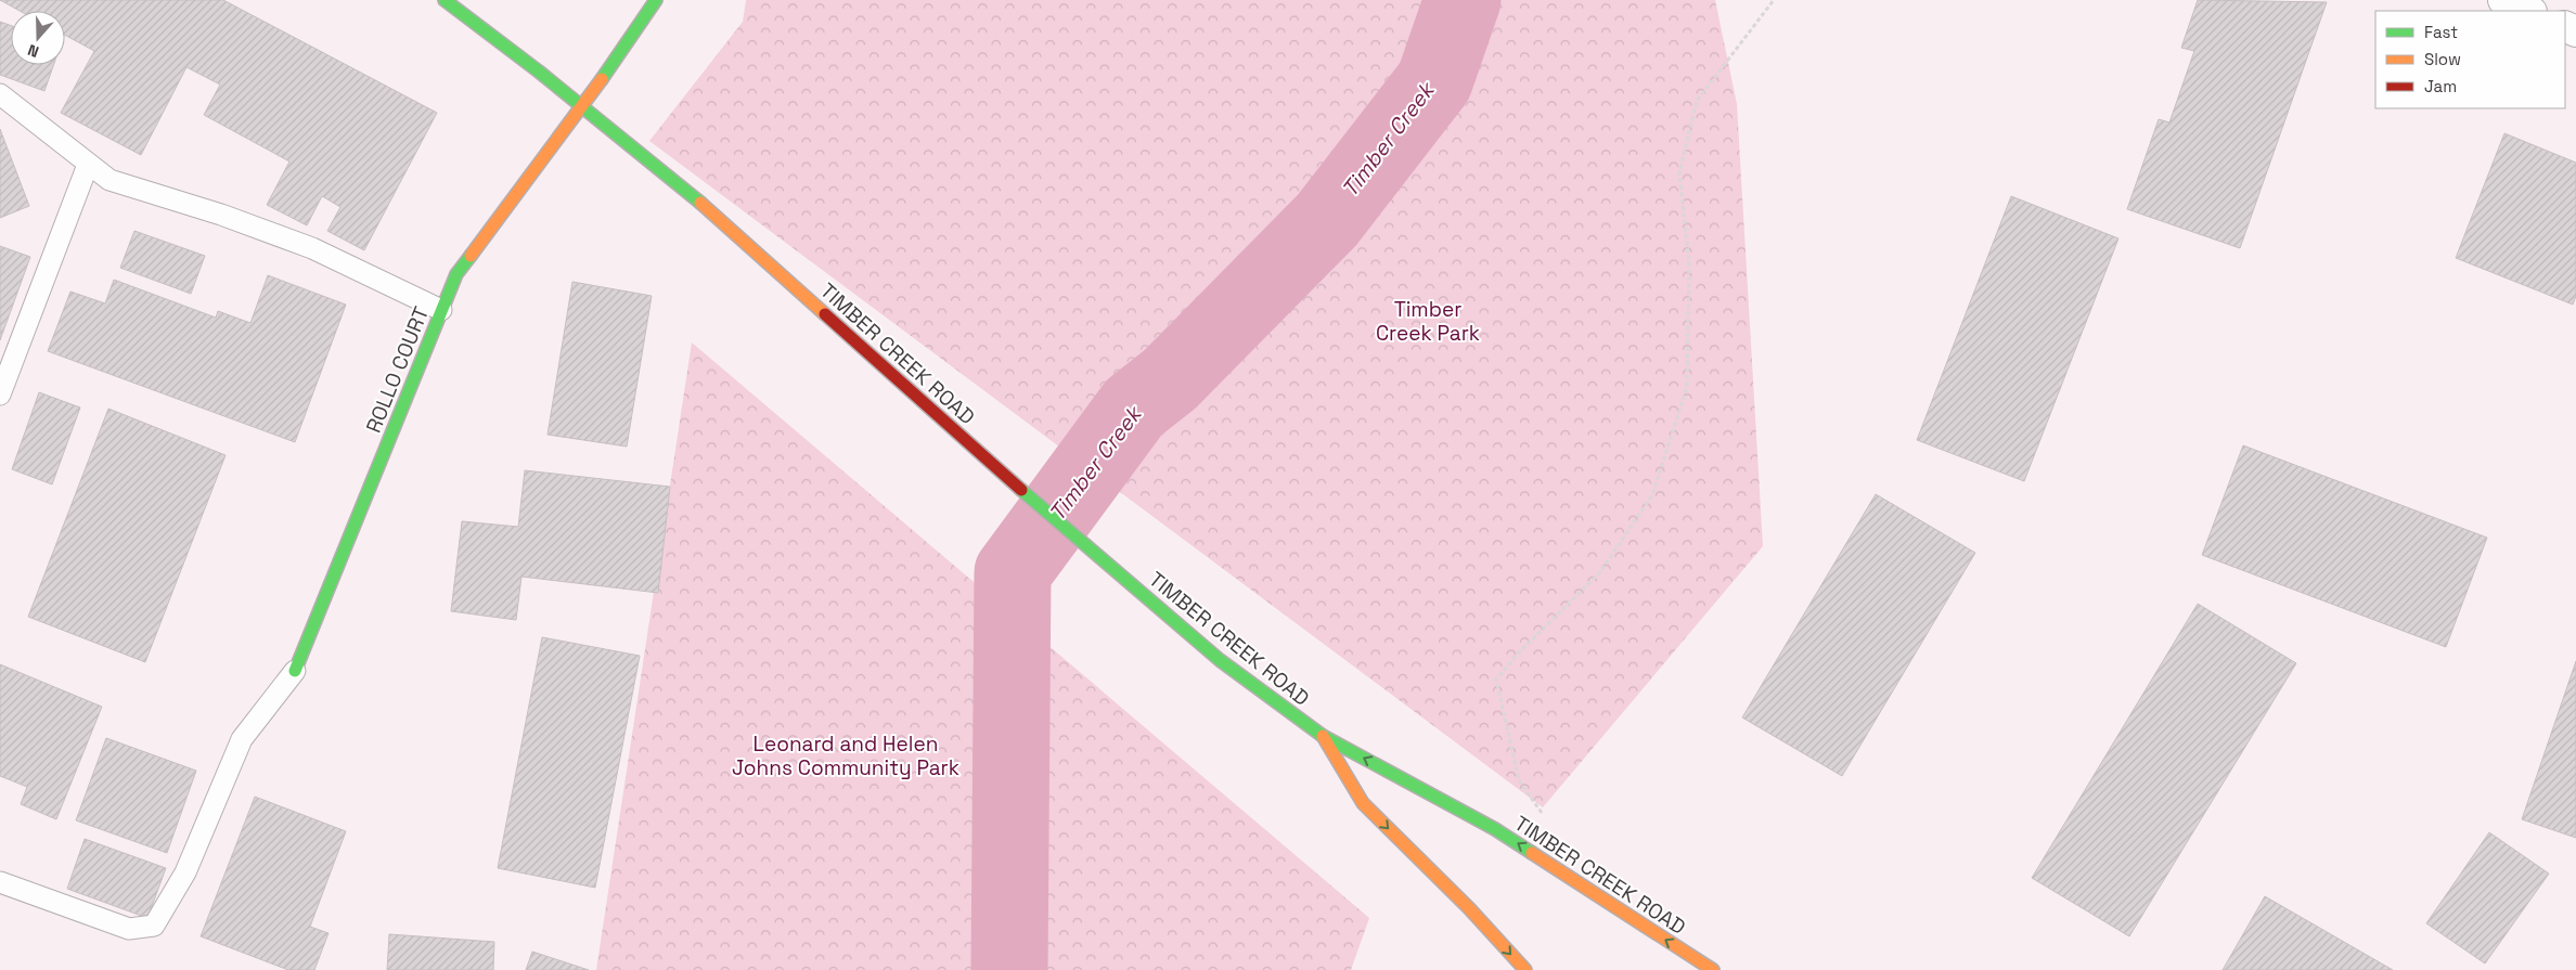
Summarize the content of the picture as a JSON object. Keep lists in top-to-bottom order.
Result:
{
  "streets": {
    "street": ["TIMBER CREEK ROAD", "ROLLO COURT"]
  },
  "crossings": [
    ["TIMBER CREEK ROAD", "ROLLO COURT"]
  ],
  "water": ["Timber Creek"],
  "parks": ["Timber Creek Park", "Leonard and Helen Johns Community Park"],
  "legend": ["Fast", "Slow", "Jam"],
  "north": "bottom"
}
